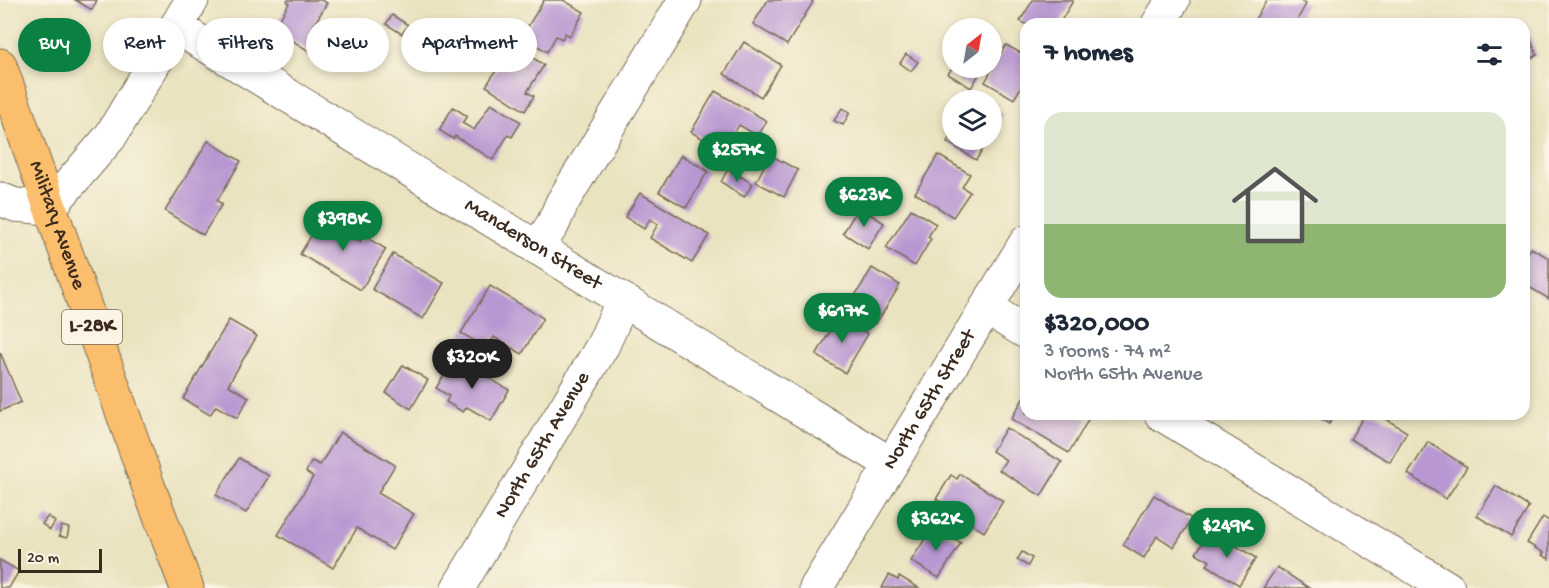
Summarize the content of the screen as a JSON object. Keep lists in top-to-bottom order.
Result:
{
  "streets": {
    "main road": ["Military Avenue", "L-28K"],
    "street": ["Manderson Street", "North 65th Street", "North 65th Avenue"]
  },
  "crossings": [
    ["Manderson Street", "North 65th Street"],
    ["Manderson Street", "North 65th Avenue"]
  ],
  "scale_bar": "20 m",
  "north": "top right",
  "page": {
    "chip": [
      "Buy",
      "Rent",
      "Filters",
      "New",
      "Apartment"
    ],
    "heading": "7 homes",
    "list": [
      {
        "name": "$320,000",
        "note": "3 rooms · 74 m² · North 65th Avenue"
      }
    ],
    "price": [
      "$257K",
      "$623K",
      "$398K",
      "$617K",
      "$320K",
      "$362K",
      "$249K"
    ],
    "scale": "20 m"
  }
}
